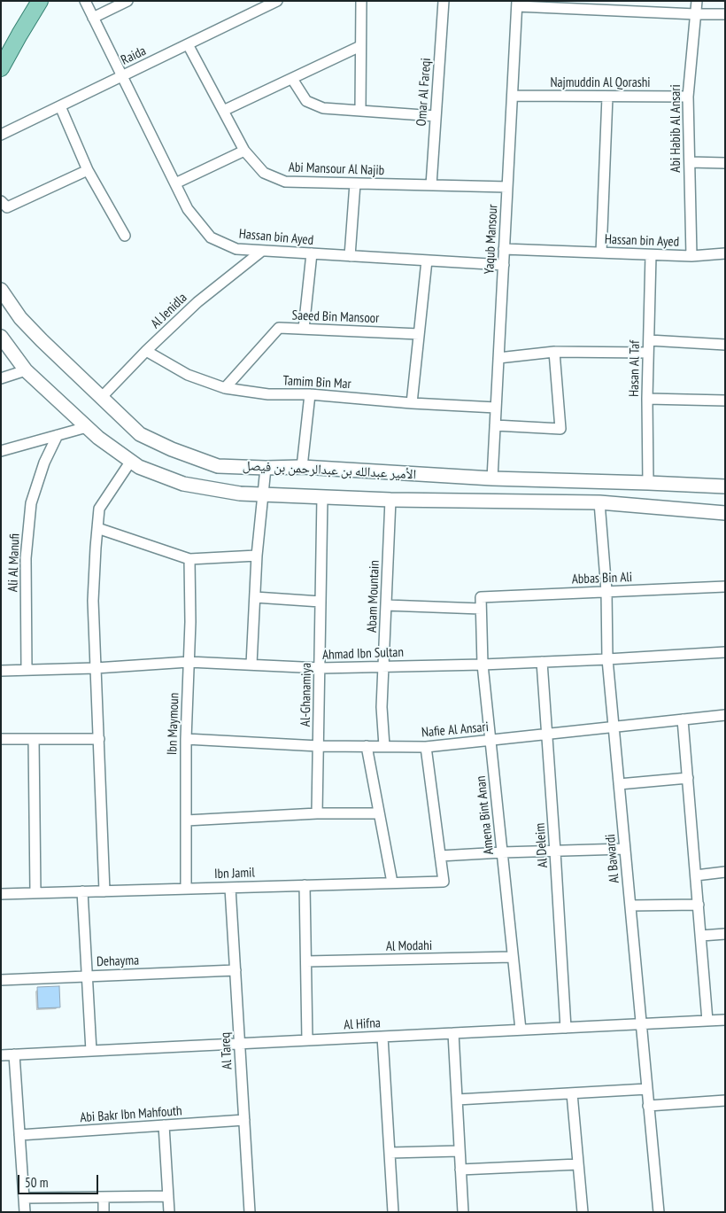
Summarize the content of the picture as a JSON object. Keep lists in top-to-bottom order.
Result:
{
  "streets": {
    "main road": ["الأمير عبدالله بن عبدالرحمن بن فيصل"],
    "street": [
      "Raida",
      "Najmuddin Al Qorashi",
      "Omar Al Fareqi",
      "Abi Habib Al Ansari",
      "Abi Mansour Al Najib",
      "Hassan bin Ayed",
      "Yaqub Mansour",
      "Al Jenidla",
      "Saeed Bin Mansoor",
      "Hasan Al Taf",
      "Tamim Bin Mar",
      "Ali Al Manufi",
      "Abbas Bin Ali",
      "Abam Mountain",
      "Ahmad Ibn Sultan",
      "Al-Ghanamiya",
      "Ibn Maymoun",
      "Nafie Al Ansari",
      "Amena Bint Anan",
      "Al Deleim",
      "Al Bawardi",
      "Ibn Jamil",
      "Al Modahi",
      "Dehayma",
      "Al Hifna",
      "Al Tareq",
      "Abi Bakr Ibn Mahfouth"
    ]
  },
  "crossings": [
    ["Raida", "Abi Mansour Al Najib"],
    ["Raida", "Hassan bin Ayed"],
    ["Najmuddin Al Qorashi", "Abi Habib Al Ansari"],
    ["Najmuddin Al Qorashi", "Yaqub Mansour"],
    ["Omar Al Fareqi", "Abi Mansour Al Najib"],
    ["Abi Habib Al Ansari", "Hassan bin Ayed"],
    ["Abi Mansour Al Najib", "Yaqub Mansour"],
    ["Hassan bin Ayed", "Yaqub Mansour"],
    ["Hassan bin Ayed", "Al Jenidla"],
    ["Hassan bin Ayed", "Hasan Al Taf"],
    ["Yaqub Mansour", "Tamim Bin Mar"],
    ["Yaqub Mansour", "الأمير عبدالله بن عبدالرحمن بن فيصل"],
    ["Al Jenidla", "Tamim Bin Mar"],
    ["Al Jenidla", "الأمير عبدالله بن عبدالرحمن بن فيصل"],
    ["Saeed Bin Mansoor", "Tamim Bin Mar"],
    ["Hasan Al Taf", "الأمير عبدالله بن عبدالرحمن بن فيصل"],
    ["الأمير عبدالله بن عبدالرحمن بن فيصل", "Abam Mountain"],
    ["الأمير عبدالله بن عبدالرحمن بن فيصل", "Al-Ghanamiya"],
    ["الأمير عبدالله بن عبدالرحمن بن فيصل", "Al Bawardi"],
    ["Ali Al Manufi", "Ahmad Ibn Sultan"],
    ["Abbas Bin Ali", "Amena Bint Anan"],
    ["Abbas Bin Ali", "Al Bawardi"],
    ["Abam Mountain", "Ahmad Ibn Sultan"],
    ["Abam Mountain", "Nafie Al Ansari"],
    ["Ahmad Ibn Sultan", "Al-Ghanamiya"],
    ["Ahmad Ibn Sultan", "Ibn Maymoun"],
    ["Ahmad Ibn Sultan", "Amena Bint Anan"],
    ["Ahmad Ibn Sultan", "Al Deleim"],
    ["Ahmad Ibn Sultan", "Al Bawardi"],
    ["Al-Ghanamiya", "Nafie Al Ansari"],
    ["Ibn Maymoun", "Nafie Al Ansari"],
    ["Ibn Maymoun", "Ibn Jamil"],
    ["Nafie Al Ansari", "Amena Bint Anan"],
    ["Nafie Al Ansari", "Al Deleim"],
    ["Nafie Al Ansari", "Al Bawardi"],
    ["Nafie Al Ansari", "Ibn Jamil"],
    ["Amena Bint Anan", "Al Modahi"],
    ["Amena Bint Anan", "Al Hifna"],
    ["Al Deleim", "Al Hifna"],
    ["Al Bawardi", "Al Hifna"],
    ["Ibn Jamil", "Al Tareq"],
    ["Dehayma", "Al Tareq"],
    ["Al Hifna", "Al Tareq"],
    ["Al Tareq", "Abi Bakr Ibn Mahfouth"]
  ],
  "scale_bar": "50 m"
}
